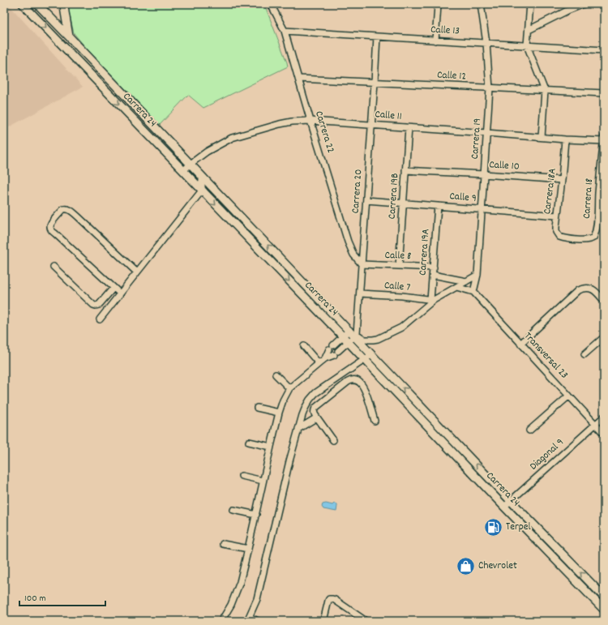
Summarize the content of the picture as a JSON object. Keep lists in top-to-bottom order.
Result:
{
  "streets": {
    "main road": ["Carrera 24"],
    "street": [
      "Calle 13",
      "Calle 12",
      "Calle 11",
      "Carrera 22",
      "Carrera 19",
      "Calle 10",
      "Carrera 20",
      "Carrera 18A",
      "Carrera 19B",
      "Calle 9",
      "Carrera 18",
      "Carrera 19A",
      "Calle 8",
      "Calle 7",
      "Transversal 23",
      "Diagonal 9"
    ]
  },
  "crossings": [
    ["Calle 13", "Carrera 22"],
    ["Calle 13", "Carrera 19"],
    ["Calle 13", "Carrera 20"],
    ["Calle 12", "Carrera 22"],
    ["Calle 12", "Carrera 19"],
    ["Calle 12", "Carrera 20"],
    ["Carrera 24", "Calle 11"],
    ["Carrera 24", "Carrera 20"],
    ["Carrera 24", "Diagonal 9"],
    ["Calle 11", "Carrera 22"],
    ["Calle 11", "Carrera 19"],
    ["Calle 11", "Carrera 20"],
    ["Calle 11", "Carrera 18A"],
    ["Calle 11", "Carrera 19B"],
    ["Calle 11", "Carrera 18"],
    ["Carrera 22", "Carrera 20"],
    ["Carrera 22", "Calle 8"],
    ["Carrera 19", "Calle 10"],
    ["Carrera 19", "Calle 9"],
    ["Calle 10", "Carrera 18A"],
    ["Calle 10", "Carrera 19B"],
    ["Carrera 20", "Calle 9"],
    ["Carrera 20", "Calle 8"],
    ["Carrera 20", "Calle 7"],
    ["Carrera 18A", "Calle 9"],
    ["Carrera 18A", "Carrera 18"],
    ["Carrera 19B", "Calle 9"],
    ["Carrera 19B", "Calle 8"],
    ["Calle 9", "Carrera 19A"],
    ["Carrera 19A", "Calle 8"],
    ["Carrera 19A", "Calle 7"],
    ["Transversal 23", "Diagonal 9"]
  ],
  "places": {
    "fuel station": ["Terpel"],
    "shop": ["Chevrolet"]
  },
  "scale_bar": "100 m"
}
